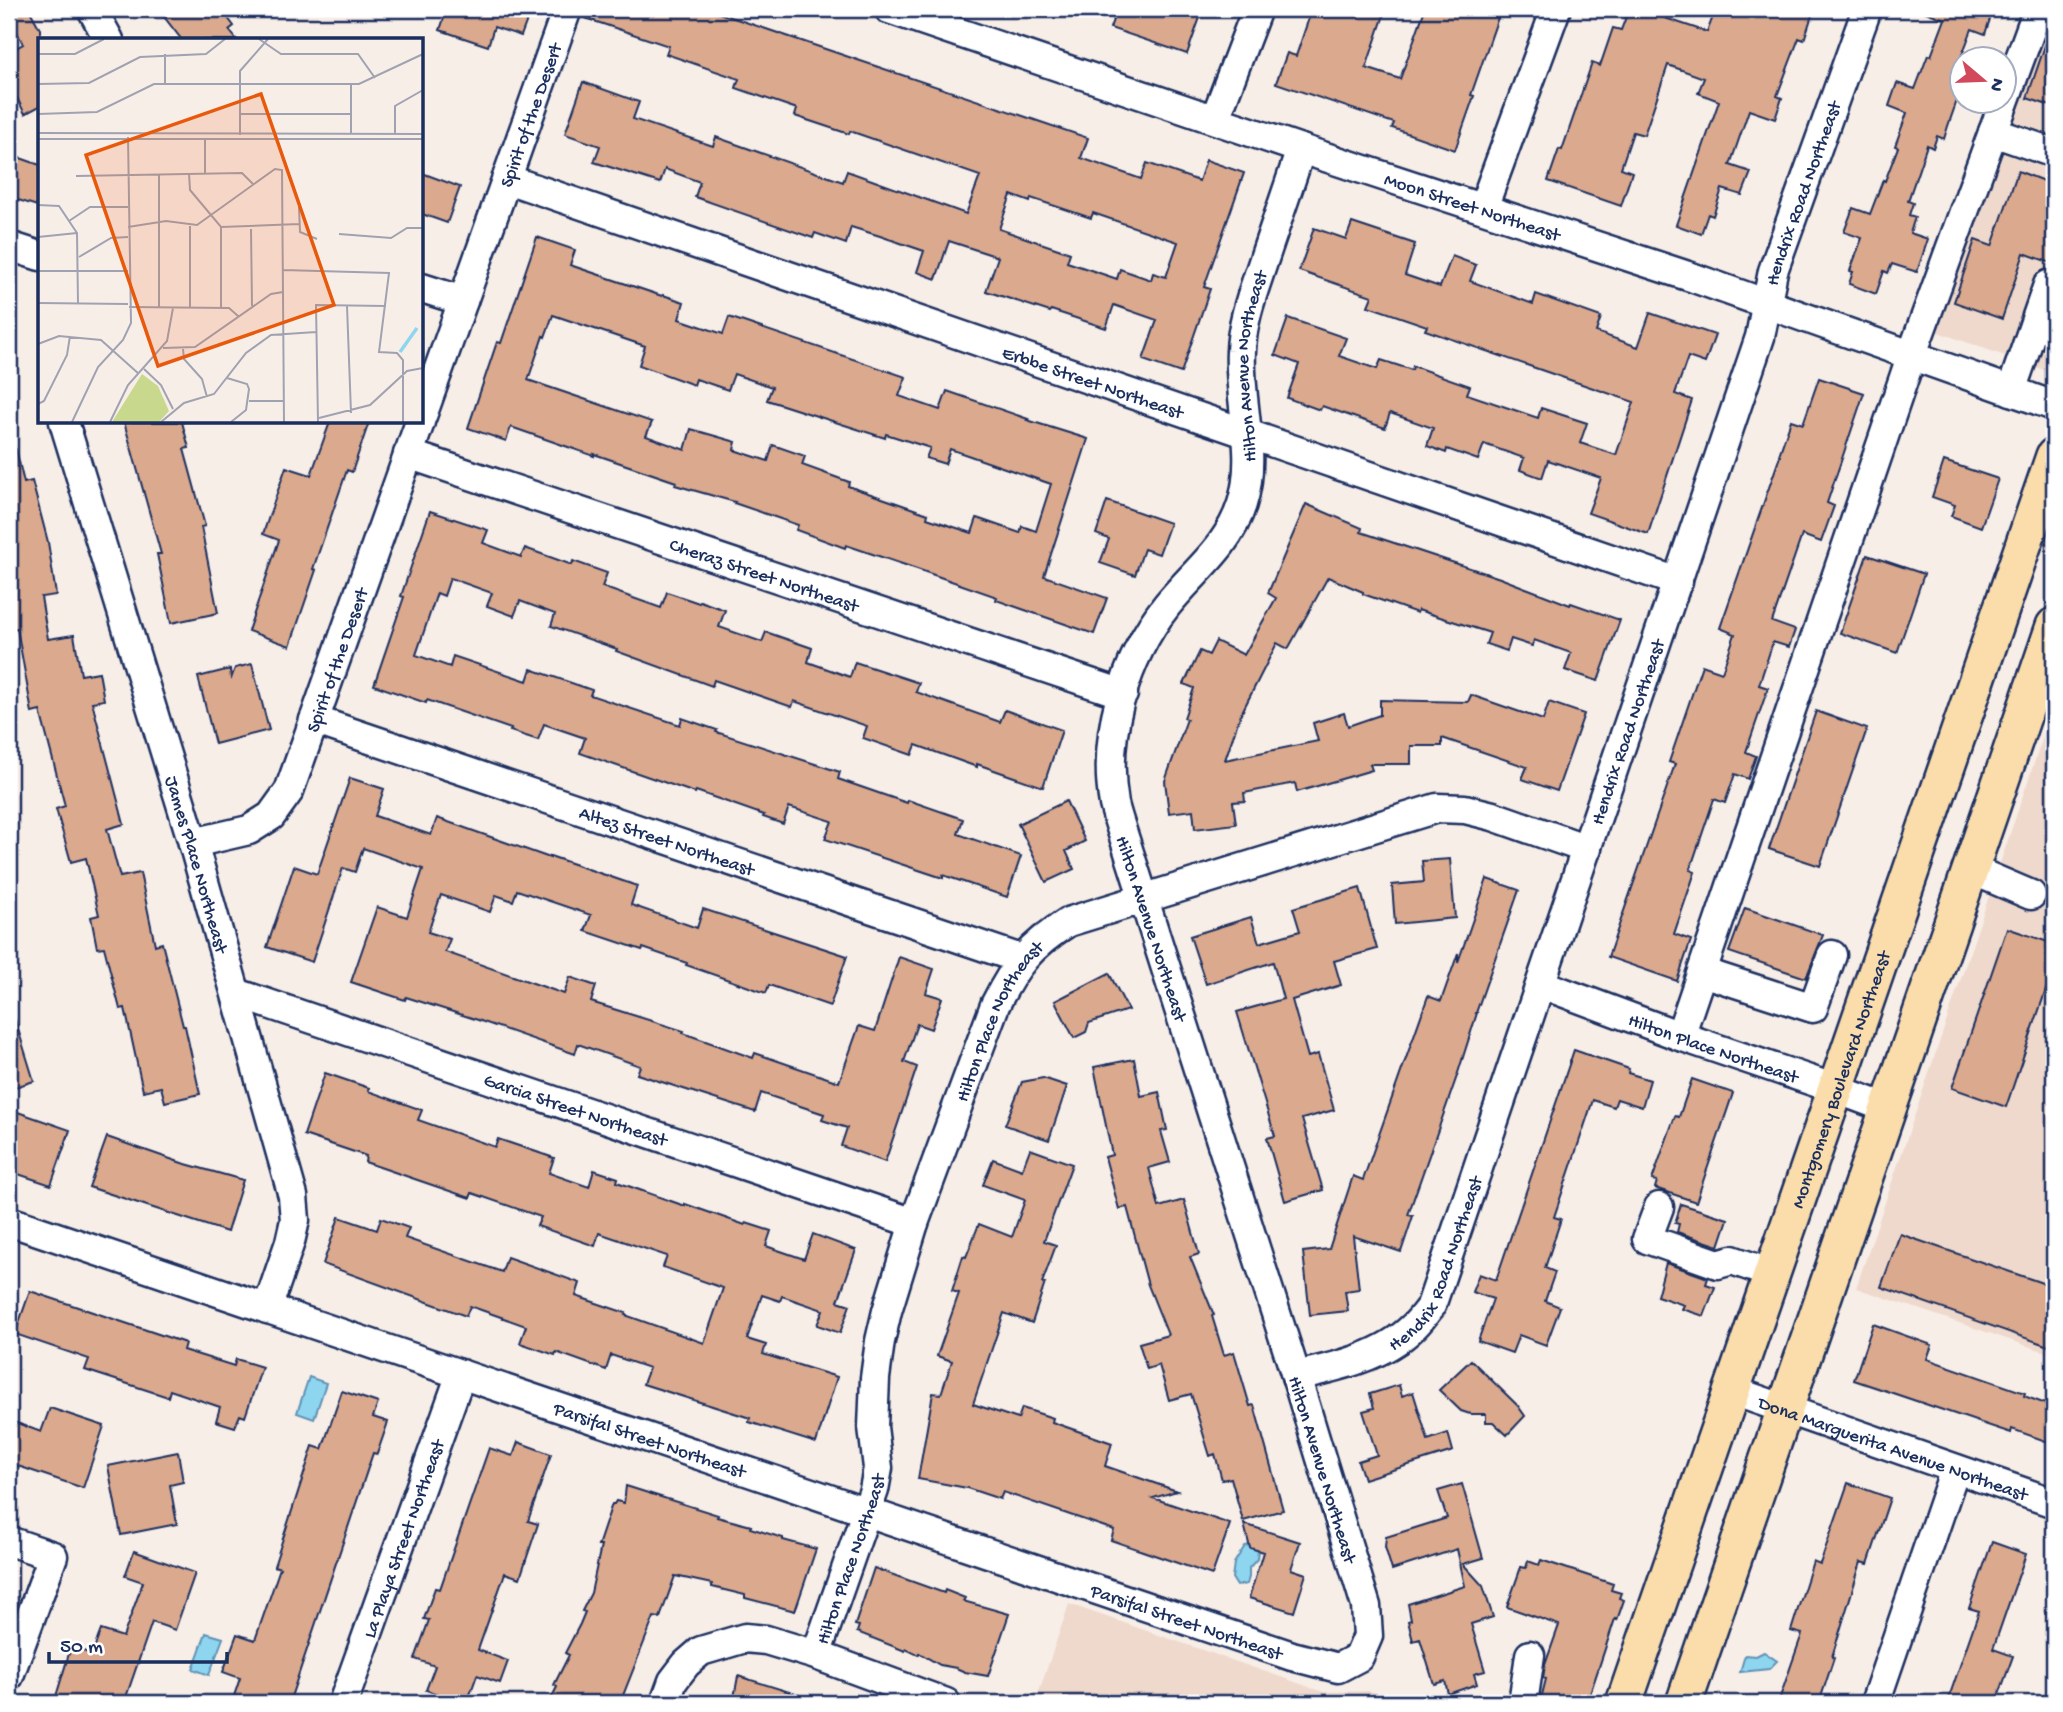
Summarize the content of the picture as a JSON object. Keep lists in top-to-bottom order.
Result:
{
  "streets": {
    "main road": ["Montgomery Boulevard Northeast"],
    "street": [
      "Spirit of the Desert",
      "Hendrix Road Northeast",
      "Moon Street Northeast",
      "Hilton Avenue Northeast",
      "Erbbe Street Northeast",
      "Cheraz Street Northeast",
      "Altez Street Northeast",
      "James Place Northeast",
      "Hilton Place Northeast",
      "Garcia Street Northeast",
      "Parsifal Street Northeast",
      "Dona Marguerita Avenue Northeast",
      "La Playa Street Northeast"
    ]
  },
  "crossings": [
    ["Spirit of the Desert", "Erbbe Street Northeast"],
    ["Spirit of the Desert", "Cheraz Street Northeast"],
    ["Spirit of the Desert", "Altez Street Northeast"],
    ["Spirit of the Desert", "James Place Northeast"],
    ["Hendrix Road Northeast", "Moon Street Northeast"],
    ["Hendrix Road Northeast", "Hilton Avenue Northeast"],
    ["Hendrix Road Northeast", "Erbbe Street Northeast"],
    ["Hendrix Road Northeast", "Hilton Place Northeast"],
    ["Moon Street Northeast", "Hilton Avenue Northeast"],
    ["Hilton Avenue Northeast", "Erbbe Street Northeast"],
    ["Hilton Avenue Northeast", "Cheraz Street Northeast"],
    ["Hilton Avenue Northeast", "Hilton Place Northeast"],
    ["Hilton Avenue Northeast", "Parsifal Street Northeast"],
    ["Altez Street Northeast", "Hilton Place Northeast"],
    ["James Place Northeast", "Garcia Street Northeast"],
    ["James Place Northeast", "Parsifal Street Northeast"],
    ["Hilton Place Northeast", "Montgomery Boulevard Northeast"],
    ["Hilton Place Northeast", "Garcia Street Northeast"],
    ["Hilton Place Northeast", "Parsifal Street Northeast"],
    ["Montgomery Boulevard Northeast", "Dona Marguerita Avenue Northeast"],
    ["Parsifal Street Northeast", "La Playa Street Northeast"]
  ],
  "scale_bar": "50 m",
  "north": "right"
}
